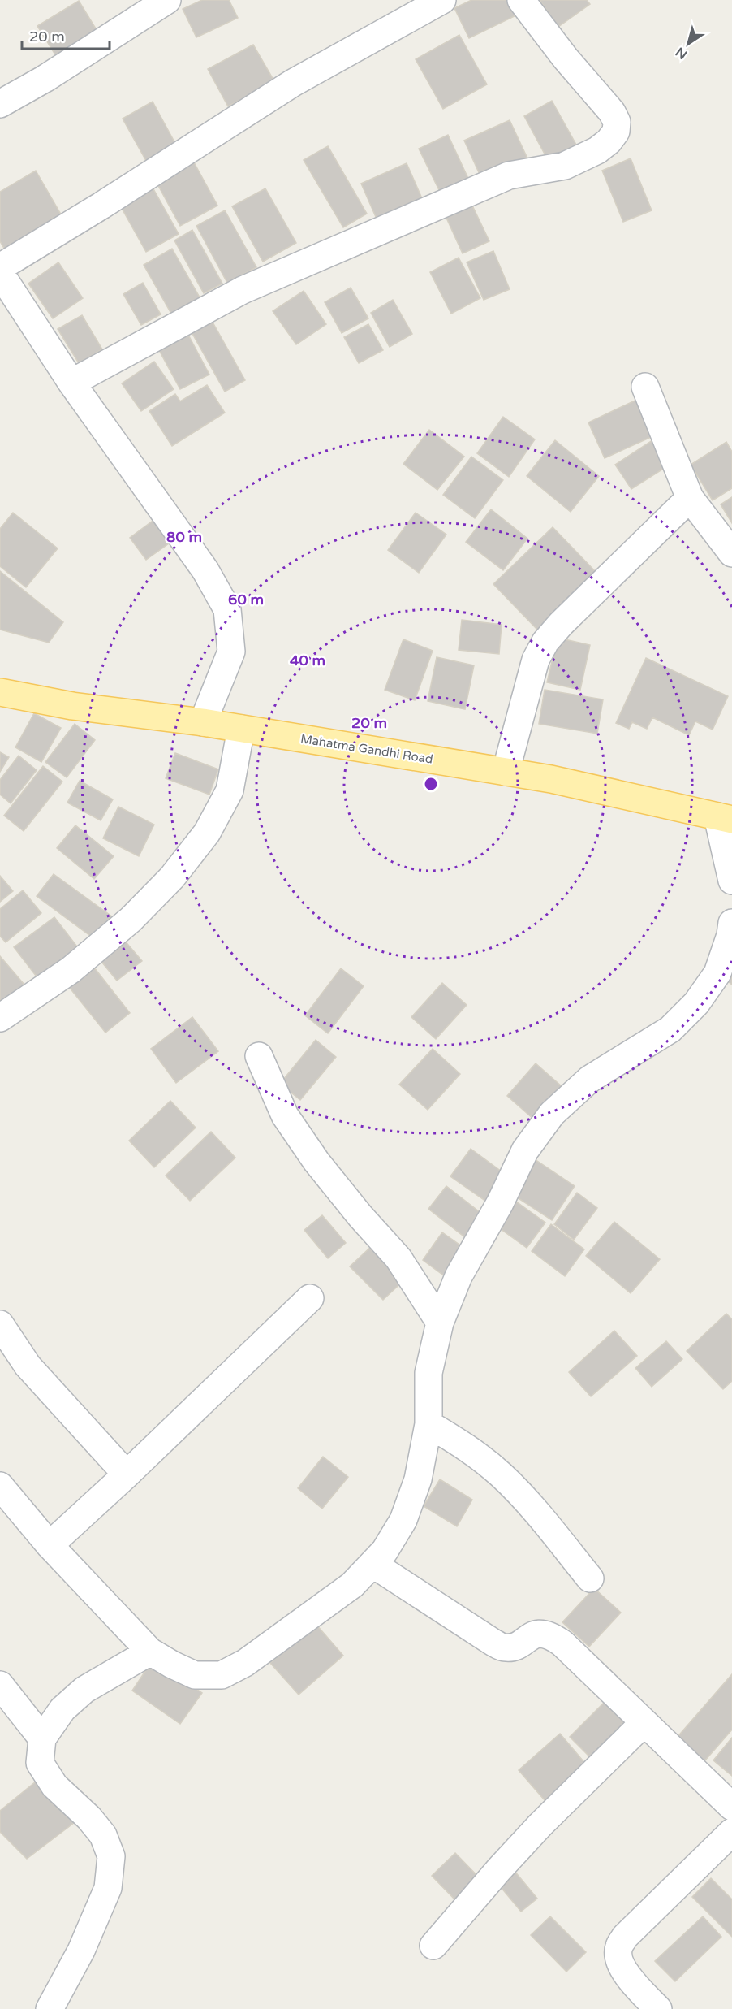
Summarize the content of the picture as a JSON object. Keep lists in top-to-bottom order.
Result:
{
  "streets": {
    "main road": ["Mahatma Gandhi Road"]
  },
  "scale_bar": "20 m",
  "north": "bottom left",
  "rings": [
    "80 m",
    "60 m",
    "40 m",
    "20 m"
  ]
}
